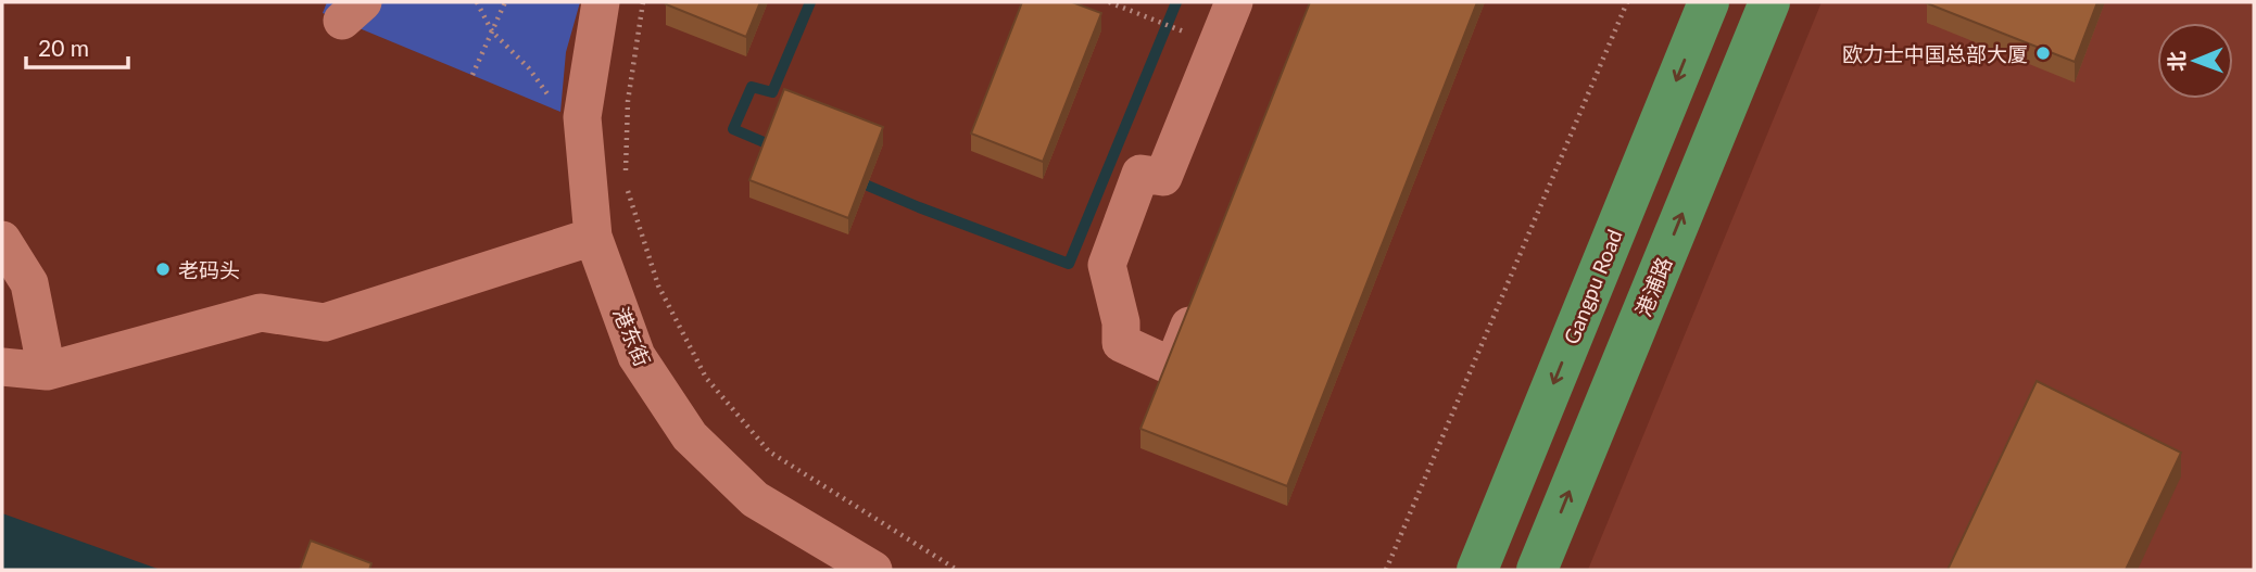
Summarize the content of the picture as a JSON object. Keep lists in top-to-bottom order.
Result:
{
  "streets": {
    "main road": ["Gangpu Road", "港浦路"],
    "street": ["港东街"]
  },
  "one_way": ["Gangpu Road", "港浦路"],
  "places": ["欧力士中国总部大厦", "老码头"],
  "scale_bar": "20 m",
  "north": "left"
}
